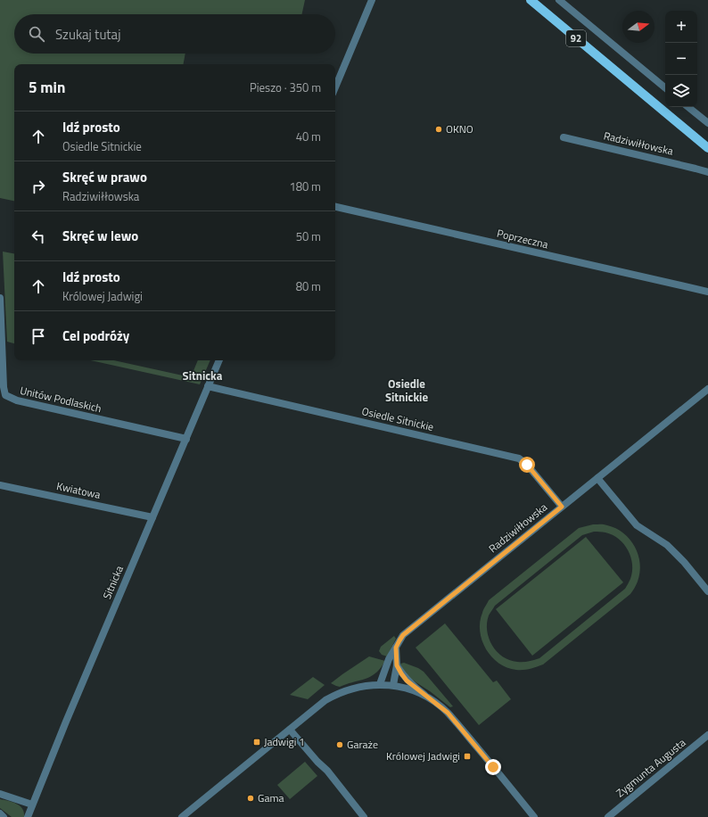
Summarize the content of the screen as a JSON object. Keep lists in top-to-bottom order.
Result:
{
  "streets": {
    "main road": ["92"],
    "street": [
      "Radziwiłłowska",
      "Poprzeczna",
      "Unitów Podlaskich",
      "Osiedle Sitnickie",
      "Kwiatowa",
      "Sitnicka",
      "Zygmunta Augusta"
    ]
  },
  "crossings": [
    ["Radziwiłłowska", "Osiedle Sitnickie"],
    ["Unitów Podlaskich", "Sitnicka"],
    ["Osiedle Sitnickie", "Sitnicka"],
    ["Kwiatowa", "Sitnicka"]
  ],
  "districts": ["Sitnicka", "Osiedle Sitnickie"],
  "places": {
    "other": ["OKNO", "Garaże", "Gama"],
    "transit": ["Jadwigi 1", "Królowej Jadwigi"]
  },
  "north": "right",
  "page": {
    "map_buttons": ["+", "−"],
    "search": "Szukaj tutaj",
    "heading": ["5 min", "Pieszo · 350 m"],
    "list": [
      ["Idź prosto", "Osiedle Sitnickie", "40 m"],
      ["Skręć w prawo", "Radziwiłłowska", "180 m"],
      ["Skręć w lewo", "50 m"],
      ["Idź prosto", "Królowej Jadwigi", "80 m"],
      "Cel podróży"
    ]
  }
}
